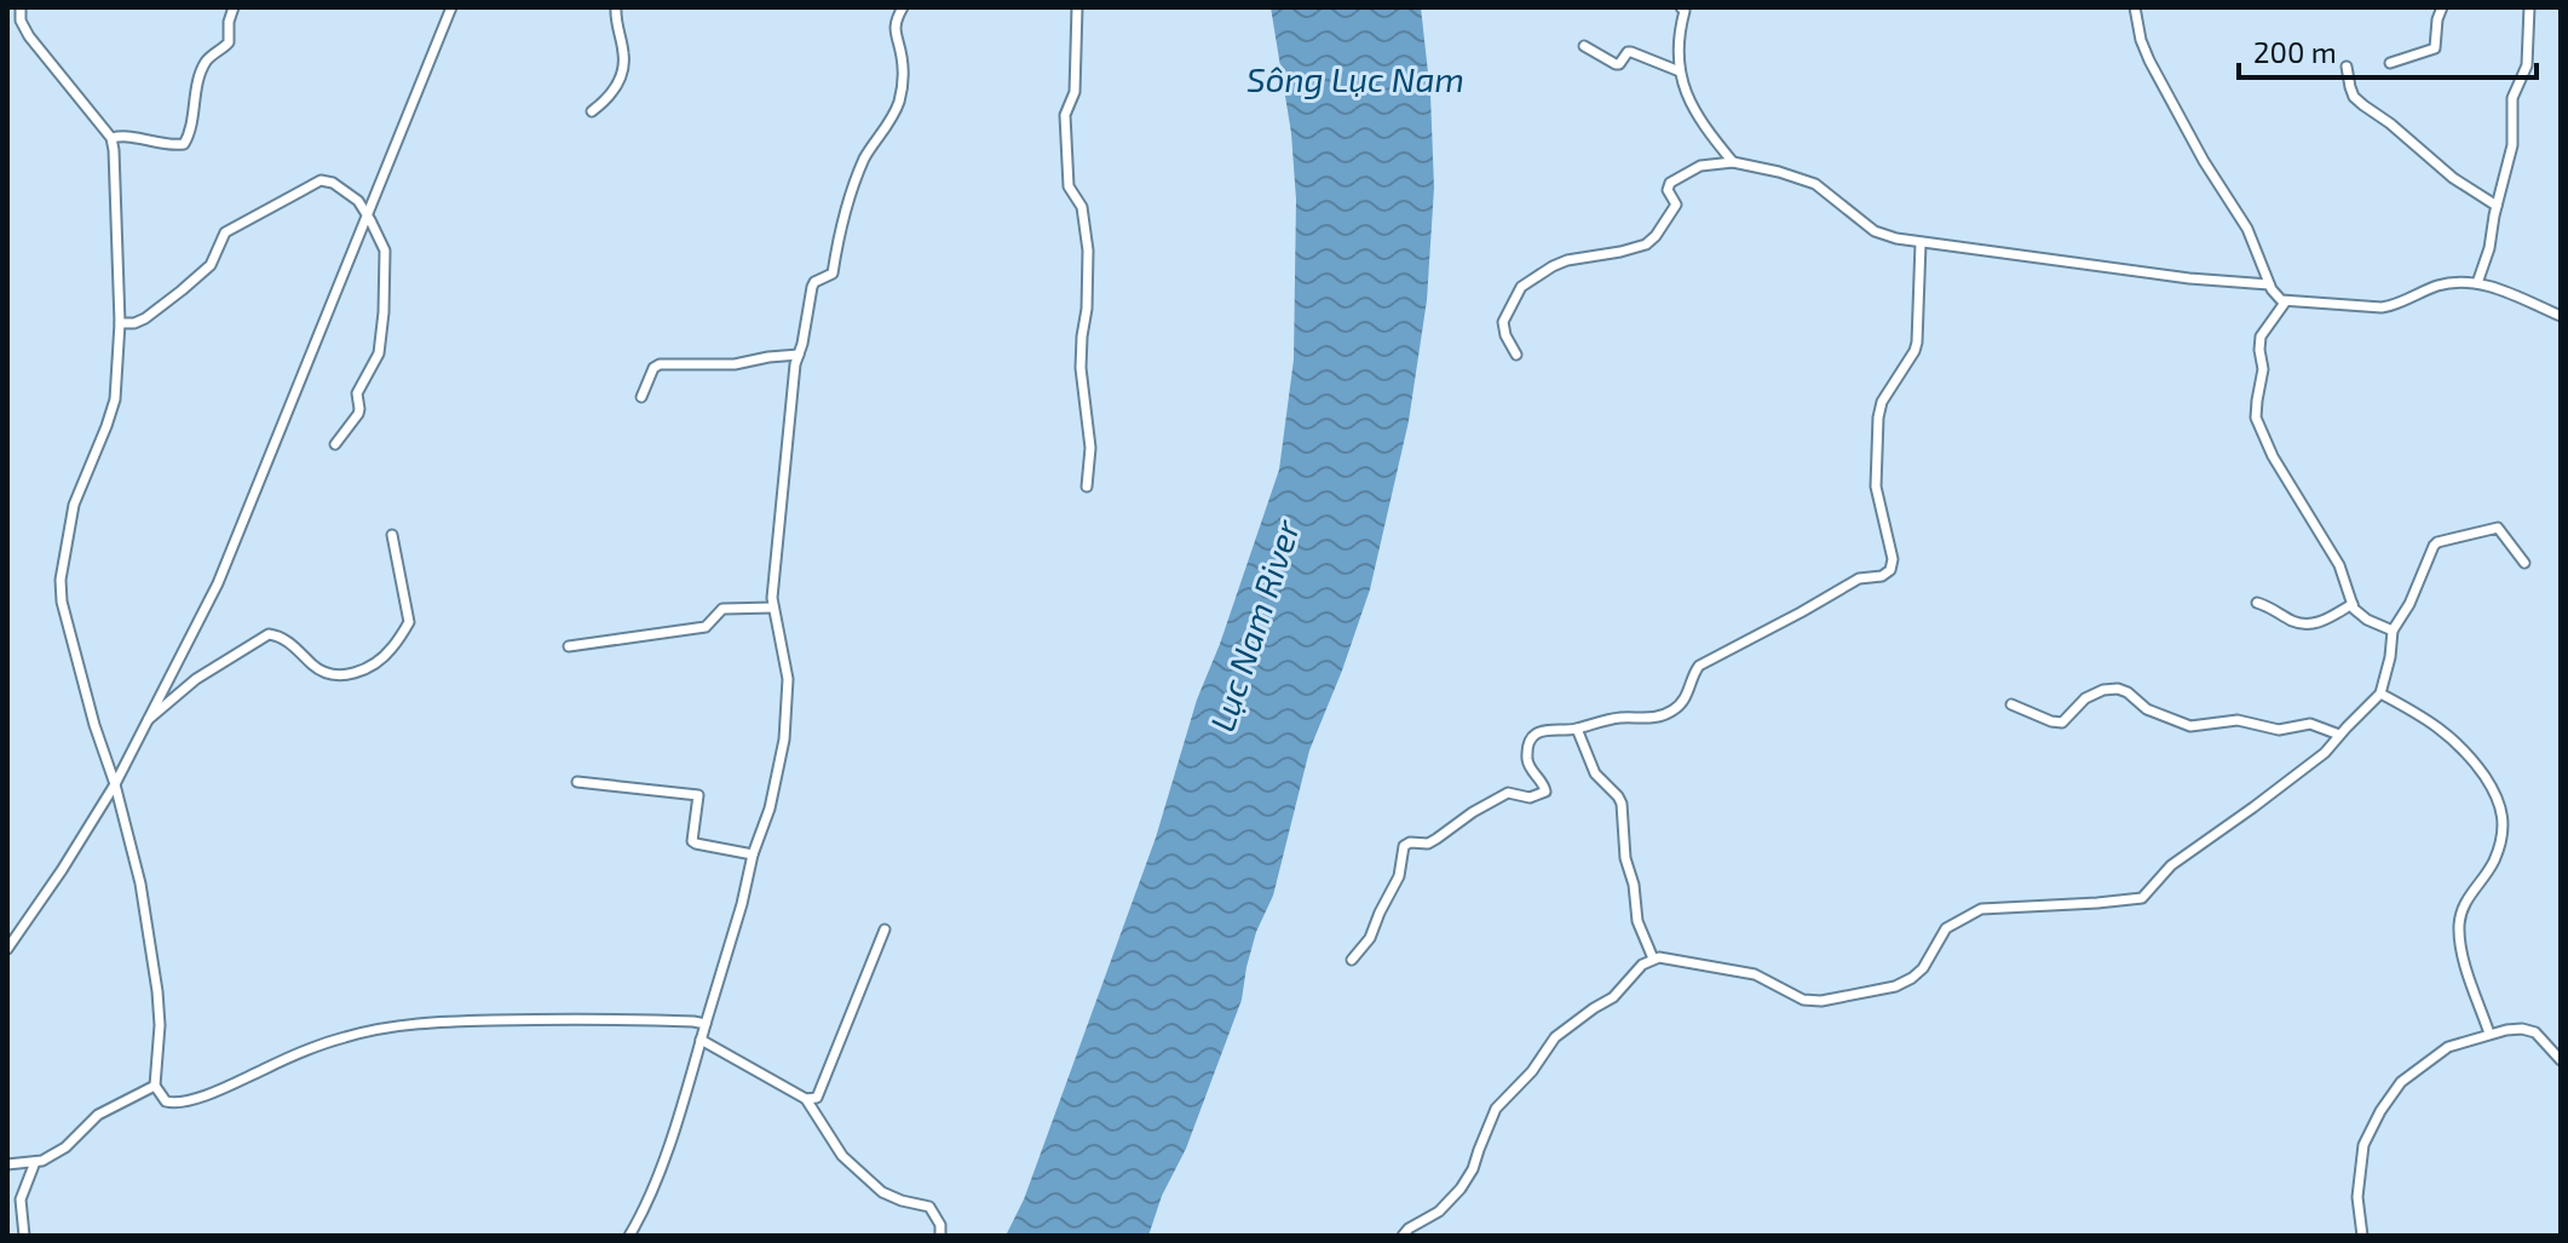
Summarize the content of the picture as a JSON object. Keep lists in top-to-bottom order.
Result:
{
  "water": ["Sông Lục Nam", "Lục Nam River"],
  "scale_bar": "200 m"
}
